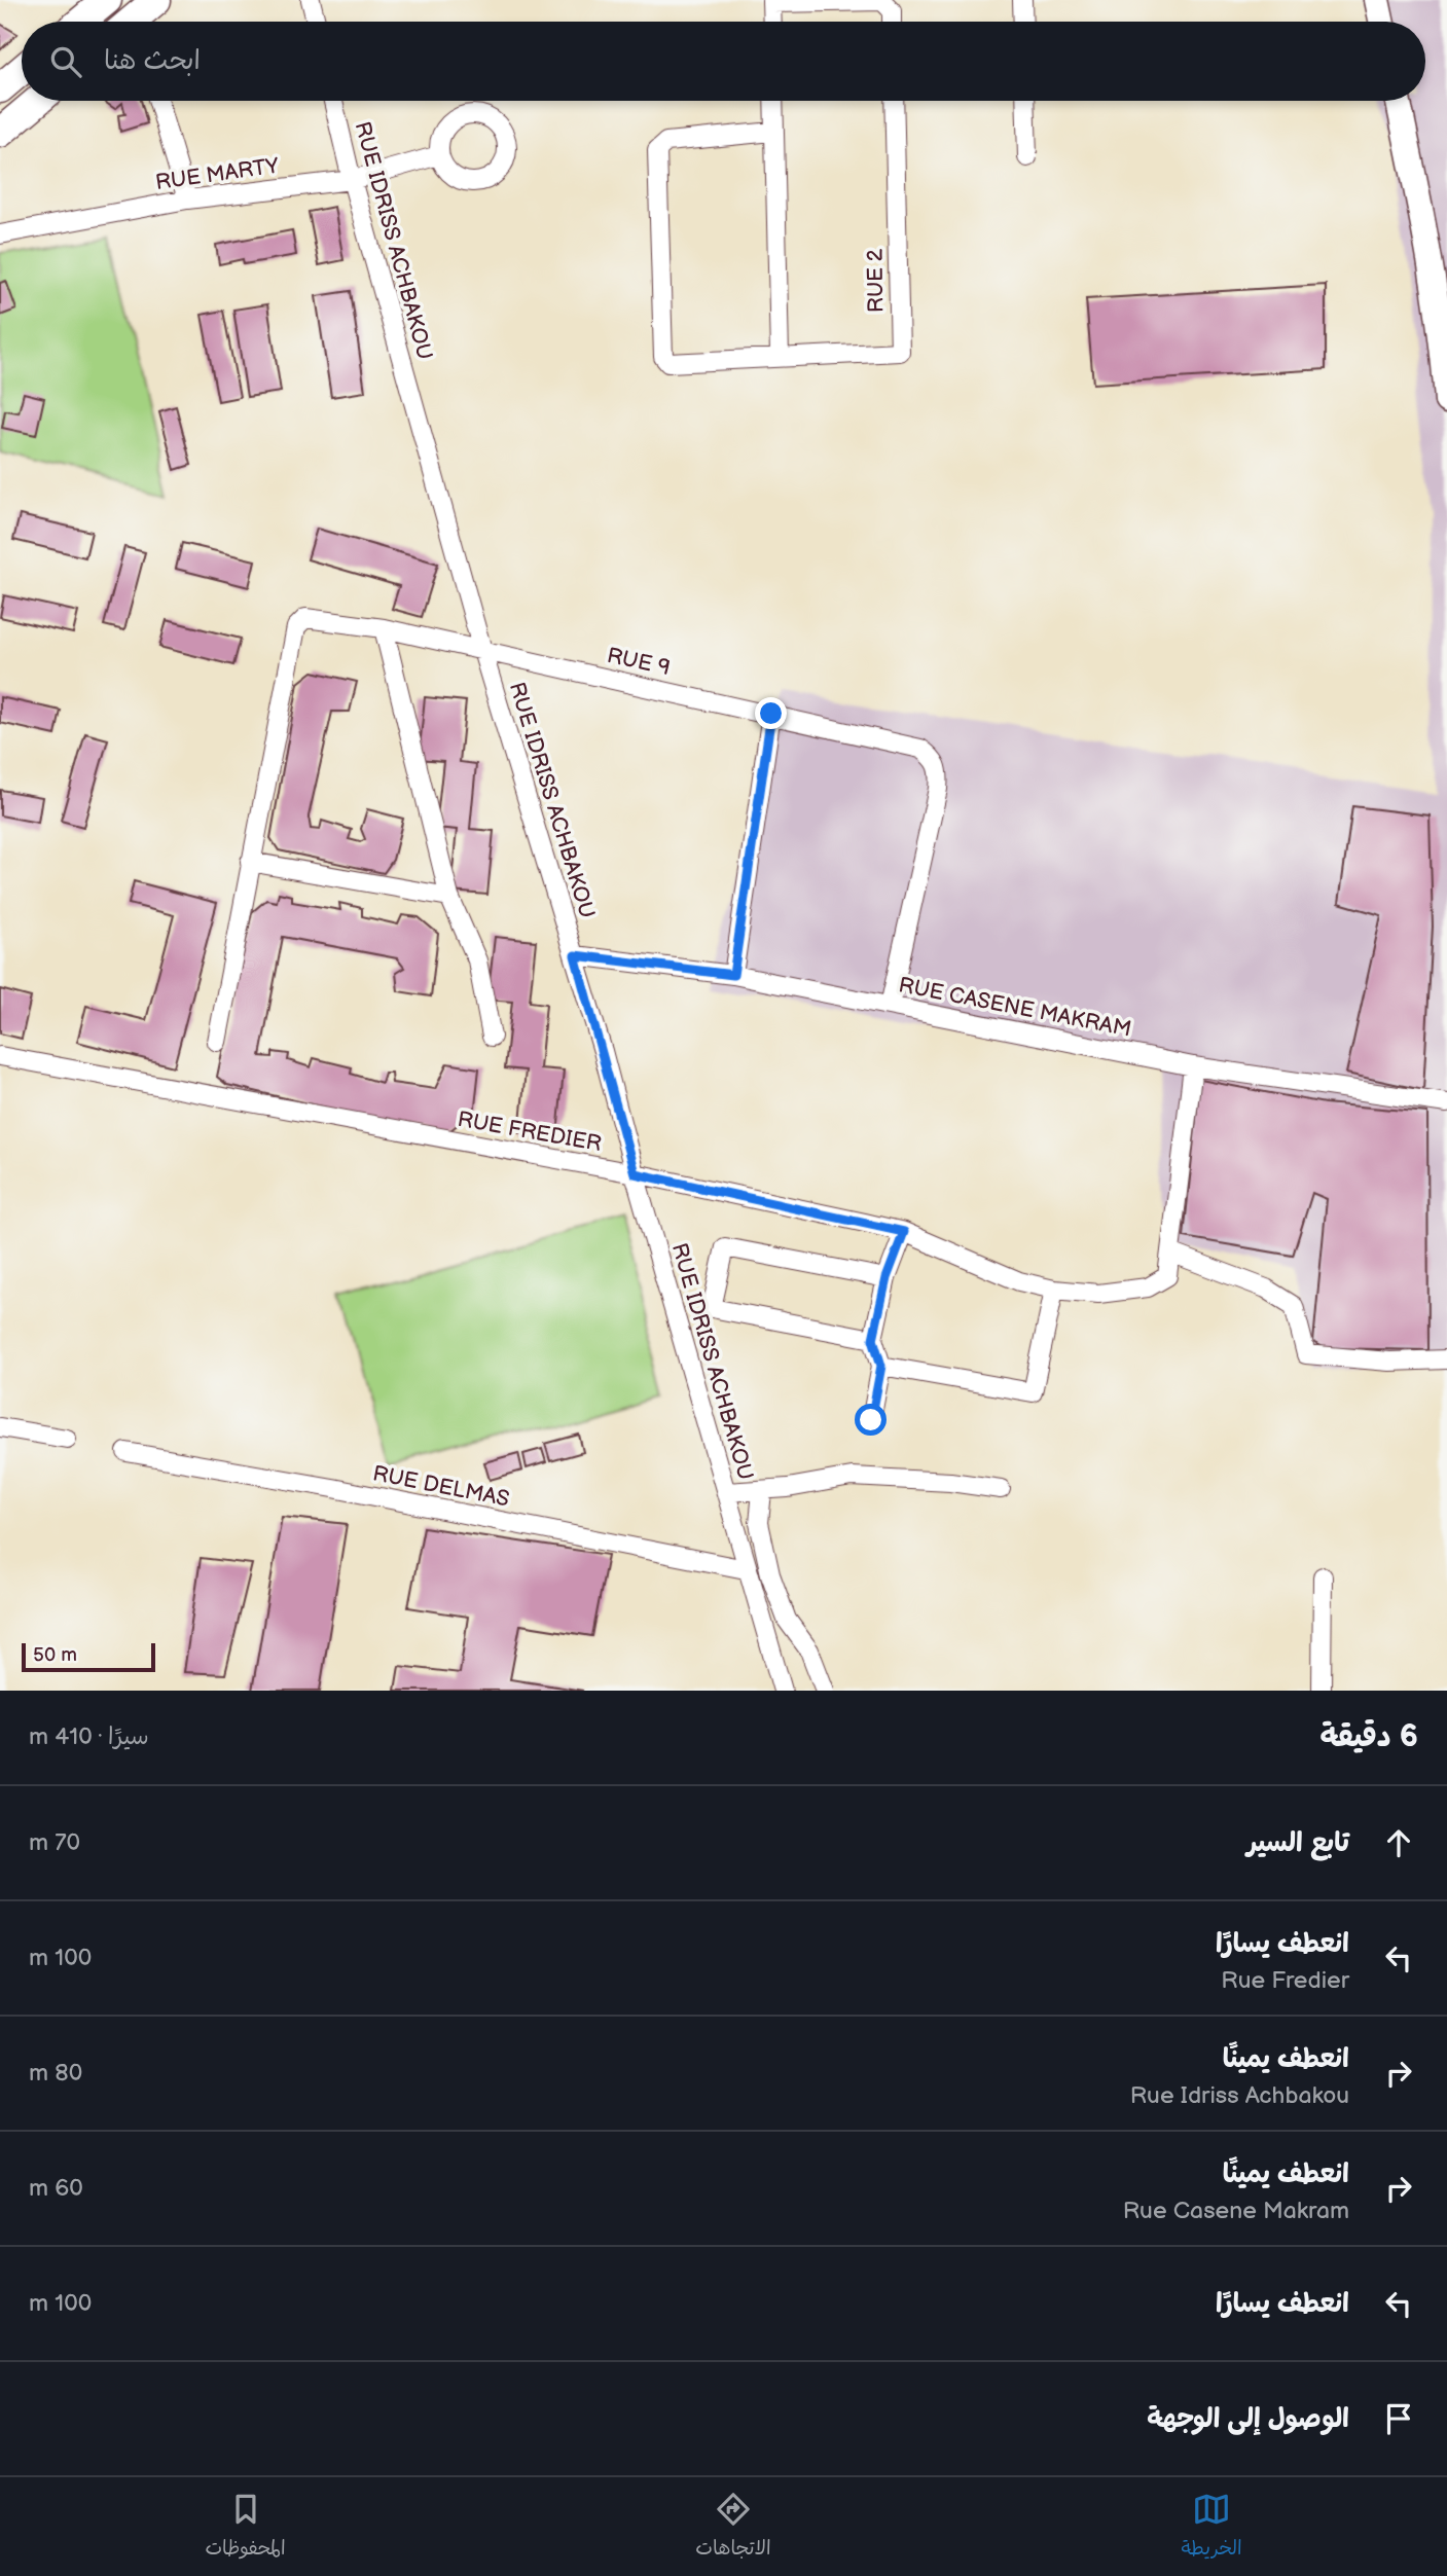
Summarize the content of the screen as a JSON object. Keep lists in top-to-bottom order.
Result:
{
  "streets": {
    "street": [
      "RUE MARTY",
      "RUE IDRISS ACHBAKOU",
      "RUE 2",
      "RUE 9",
      "RUE CASENE MAKRAM",
      "RUE FREDIER",
      "RUE DELMAS"
    ]
  },
  "crossings": [
    ["RUE MARTY", "RUE IDRISS ACHBAKOU"],
    ["RUE IDRISS ACHBAKOU", "RUE 9"],
    ["RUE IDRISS ACHBAKOU", "RUE CASENE MAKRAM"],
    ["RUE IDRISS ACHBAKOU", "RUE FREDIER"],
    ["RUE IDRISS ACHBAKOU", "RUE DELMAS"],
    ["RUE 9", "RUE CASENE MAKRAM"]
  ],
  "scale_bar": "50 m",
  "page": {
    "search": "ابحث هنا",
    "scale": "50 m",
    "heading": ["6 دقيقة", "سيرًا · 410 m"],
    "list": [
      ["تابع السير", "70 m"],
      ["انعطف يسارًا", "Rue Fredier", "100 m"],
      ["انعطف يمينًا", "Rue Idriss Achbakou", "80 m"],
      ["انعطف يمينًا", "Rue Casene Makram", "60 m"],
      ["انعطف يسارًا", "100 m"],
      "الوصول إلى الوجهة"
    ],
    "nav": ["الخريطة", "الاتجاهات", "المحفوظات"]
  }
}
